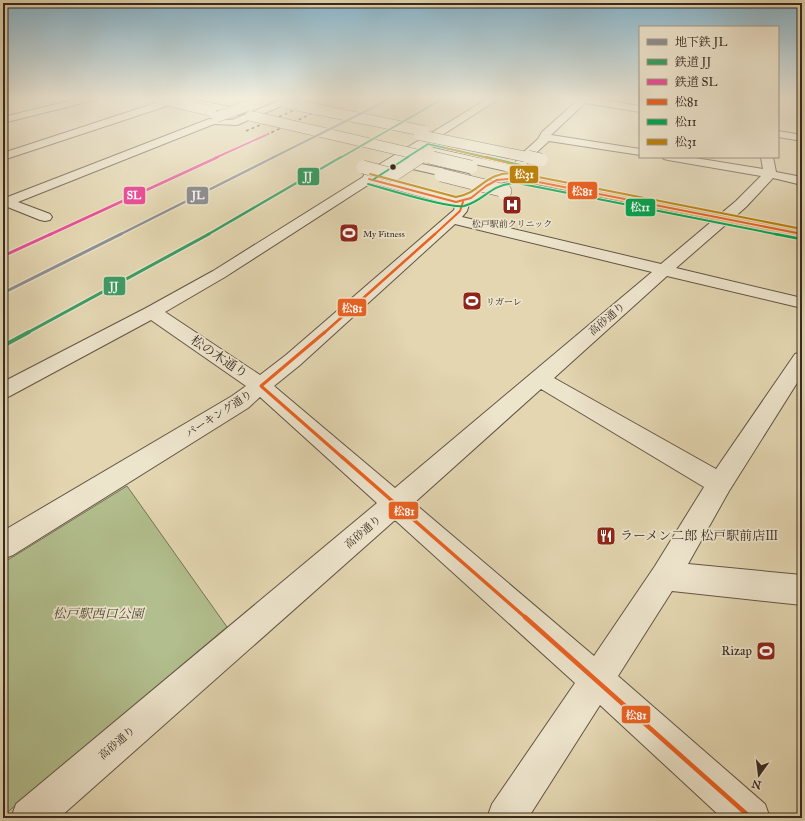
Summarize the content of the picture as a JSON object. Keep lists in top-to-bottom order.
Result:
{
  "streets": {
    "street": ["高砂通り", "松の木通り", "パーキング通り"]
  },
  "crossings": [
    ["高砂通り", "松の木通り"],
    ["松の木通り", "パーキング通り"]
  ],
  "parks": ["松戸駅西口公園"],
  "places": {
    "hospital": ["松戸駅前クリニック"],
    "sports": ["My Fitness", "リガーレ", "Rizap"],
    "restaurant": ["ラーメン二郎 松戸駅前店Ⅲ"]
  },
  "lines": [
    "metro line JL",
    "rail line JJ",
    "rail line SL",
    "transit line 松11",
    "transit line 松31",
    "transit line 松81"
  ],
  "legend": [
    "地下鉄 JL",
    "鉄道 JJ",
    "鉄道 SL",
    "松81",
    "松11",
    "松31"
  ],
  "north": "bottom"
}
